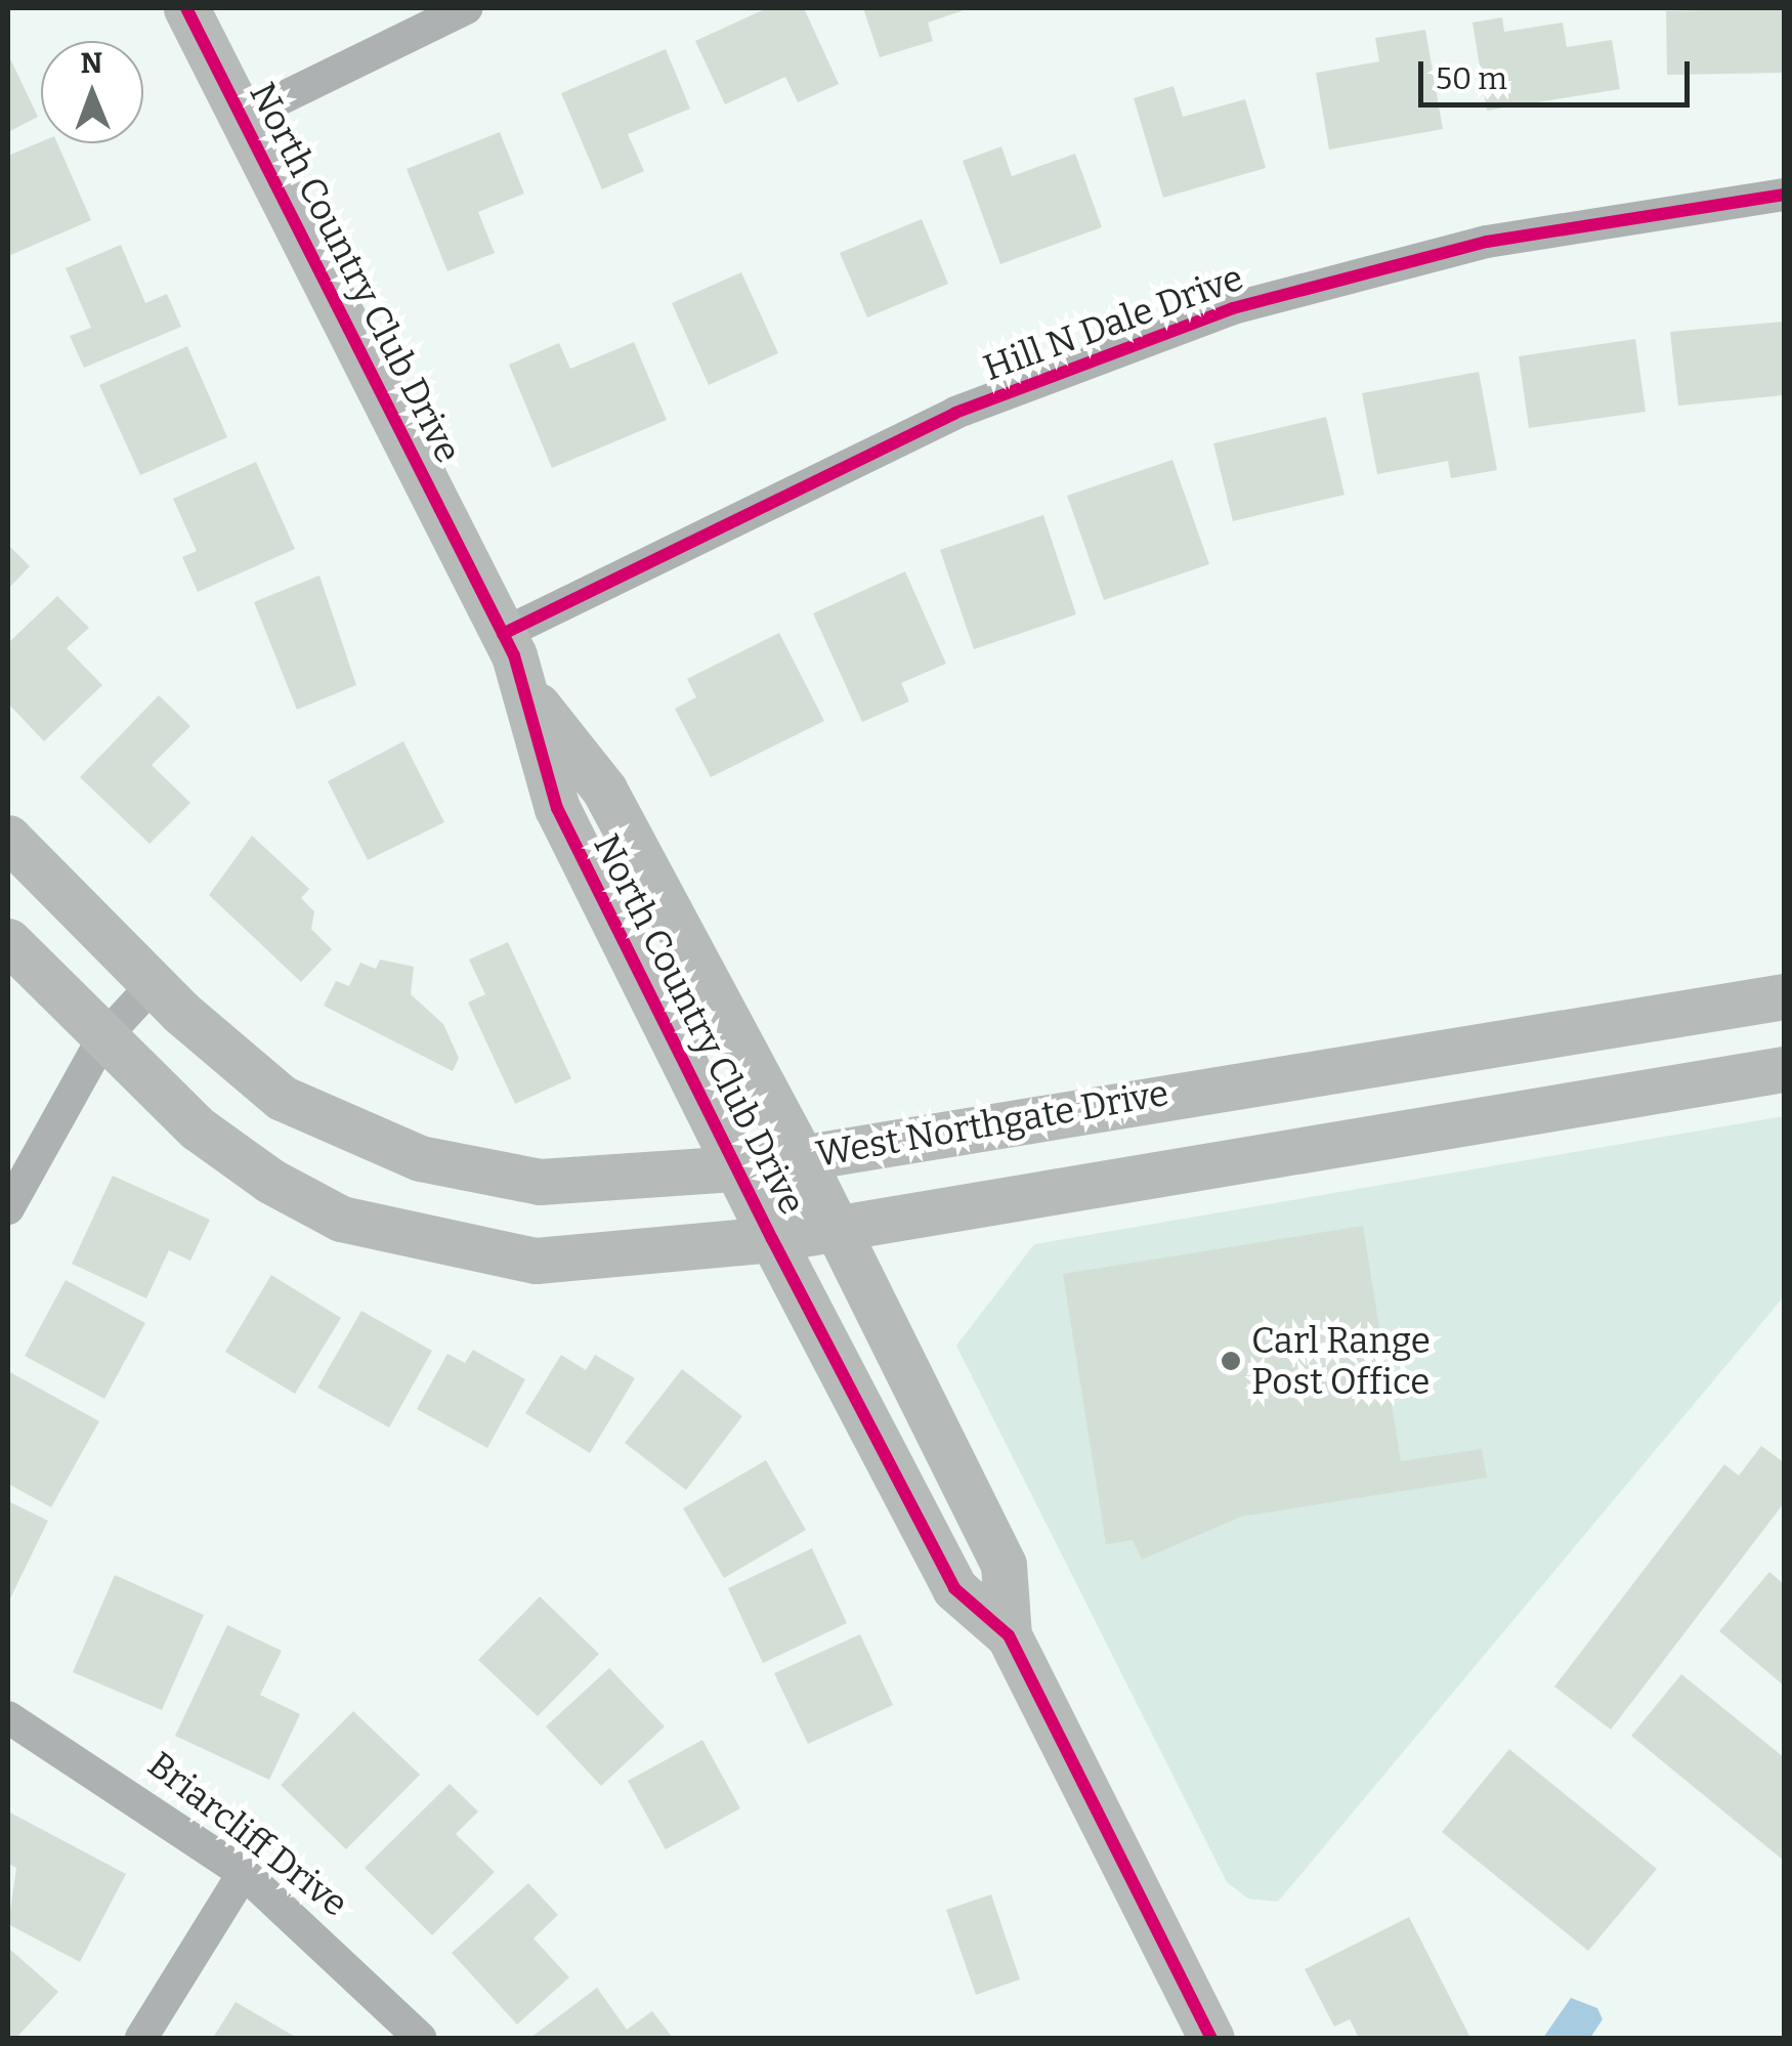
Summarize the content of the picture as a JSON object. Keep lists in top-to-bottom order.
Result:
{
  "streets": {
    "main road": ["North Country Club Drive", "West Northgate Drive"],
    "street": ["Hill N Dale Drive", "Briarcliff Drive"]
  },
  "crossings": [
    ["North Country Club Drive", "Hill N Dale Drive"],
    ["North Country Club Drive", "West Northgate Drive"]
  ],
  "places": ["Carl Range Post Office"],
  "scale_bar": "50 m",
  "north": "top"
}
